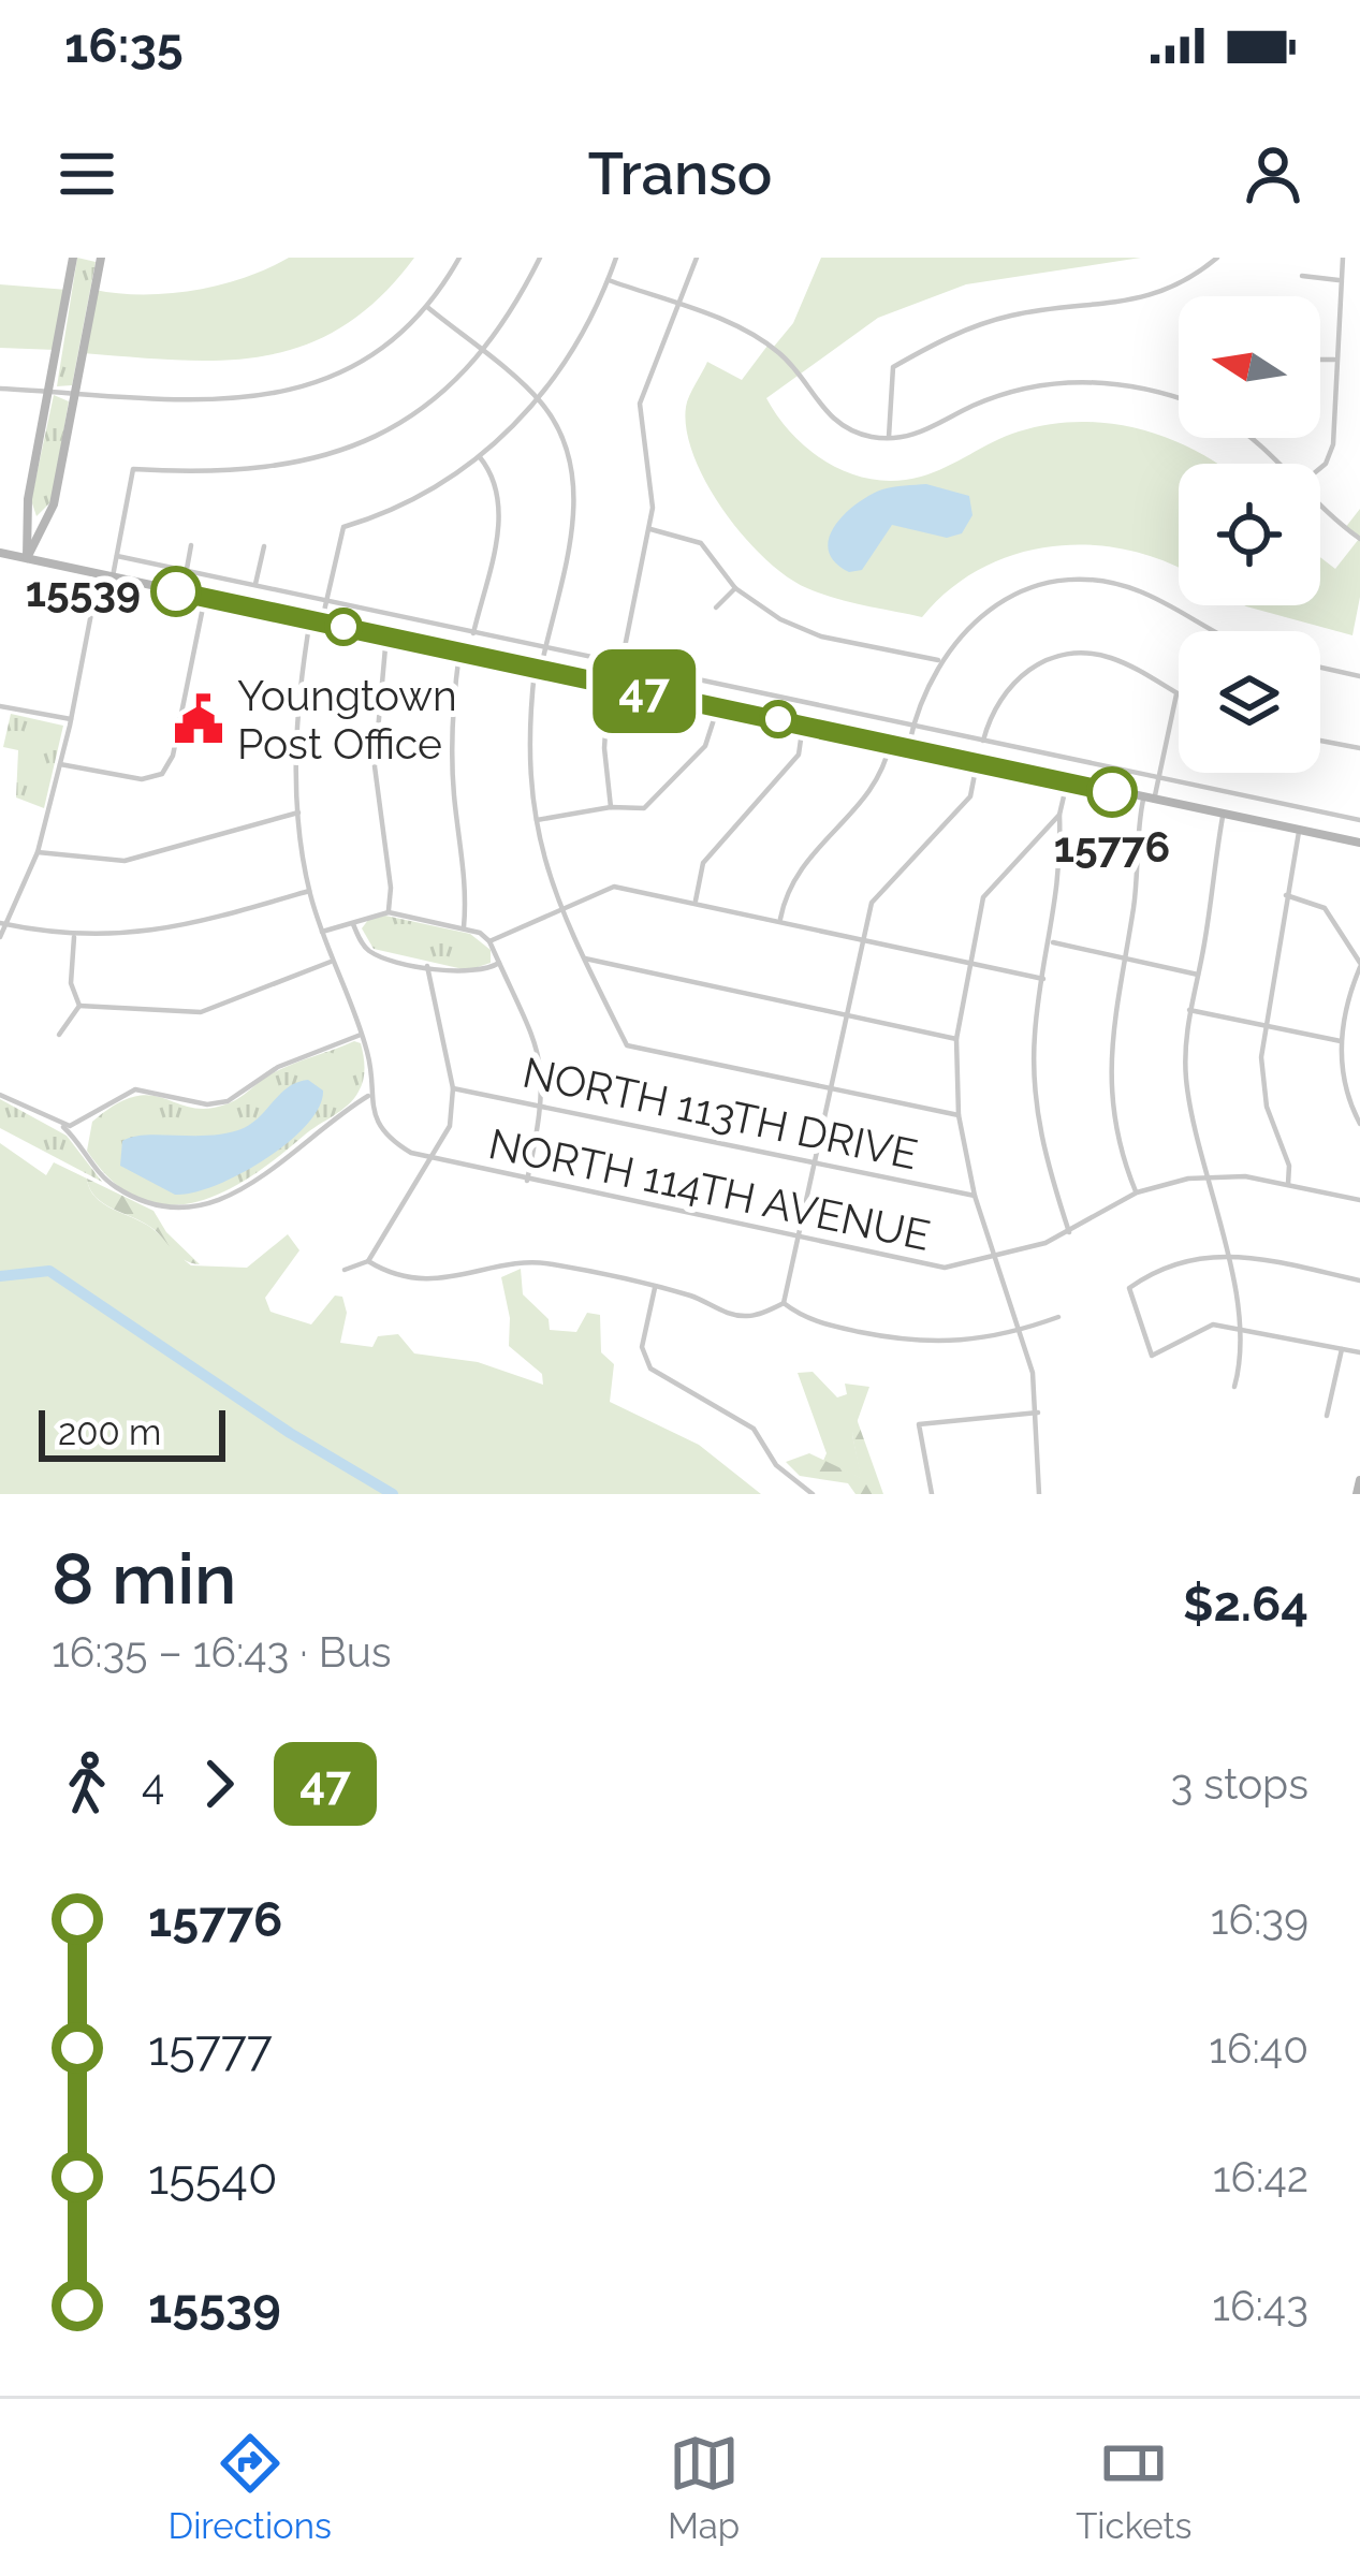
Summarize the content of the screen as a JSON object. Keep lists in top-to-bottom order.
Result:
{
  "streets": {
    "street": ["NORTH 113TH DRIVE", "NORTH 114TH AVENUE"]
  },
  "places": {
    "other": ["15539", "15776"],
    "public building": ["Youngtown Post Office"]
  },
  "lines": ["bus line 47"],
  "scale_bar": "200 m",
  "north": "left",
  "page": {
    "status": "16:35",
    "header": "Transo",
    "on_map": "47",
    "scale": "200 m",
    "heading": ["8 min", "16:35 – 16:43 · Bus", "$2.64"],
    "legs": ["4", "47", "3 stops"],
    "list": [
      {
        "name": "15776",
        "value": "16:39"
      },
      {
        "name": "15777",
        "value": "16:40"
      },
      {
        "name": "15540",
        "value": "16:42"
      },
      {
        "name": "15539",
        "value": "16:43"
      }
    ],
    "tabs": ["Directions", "Map", "Tickets"]
  }
}
